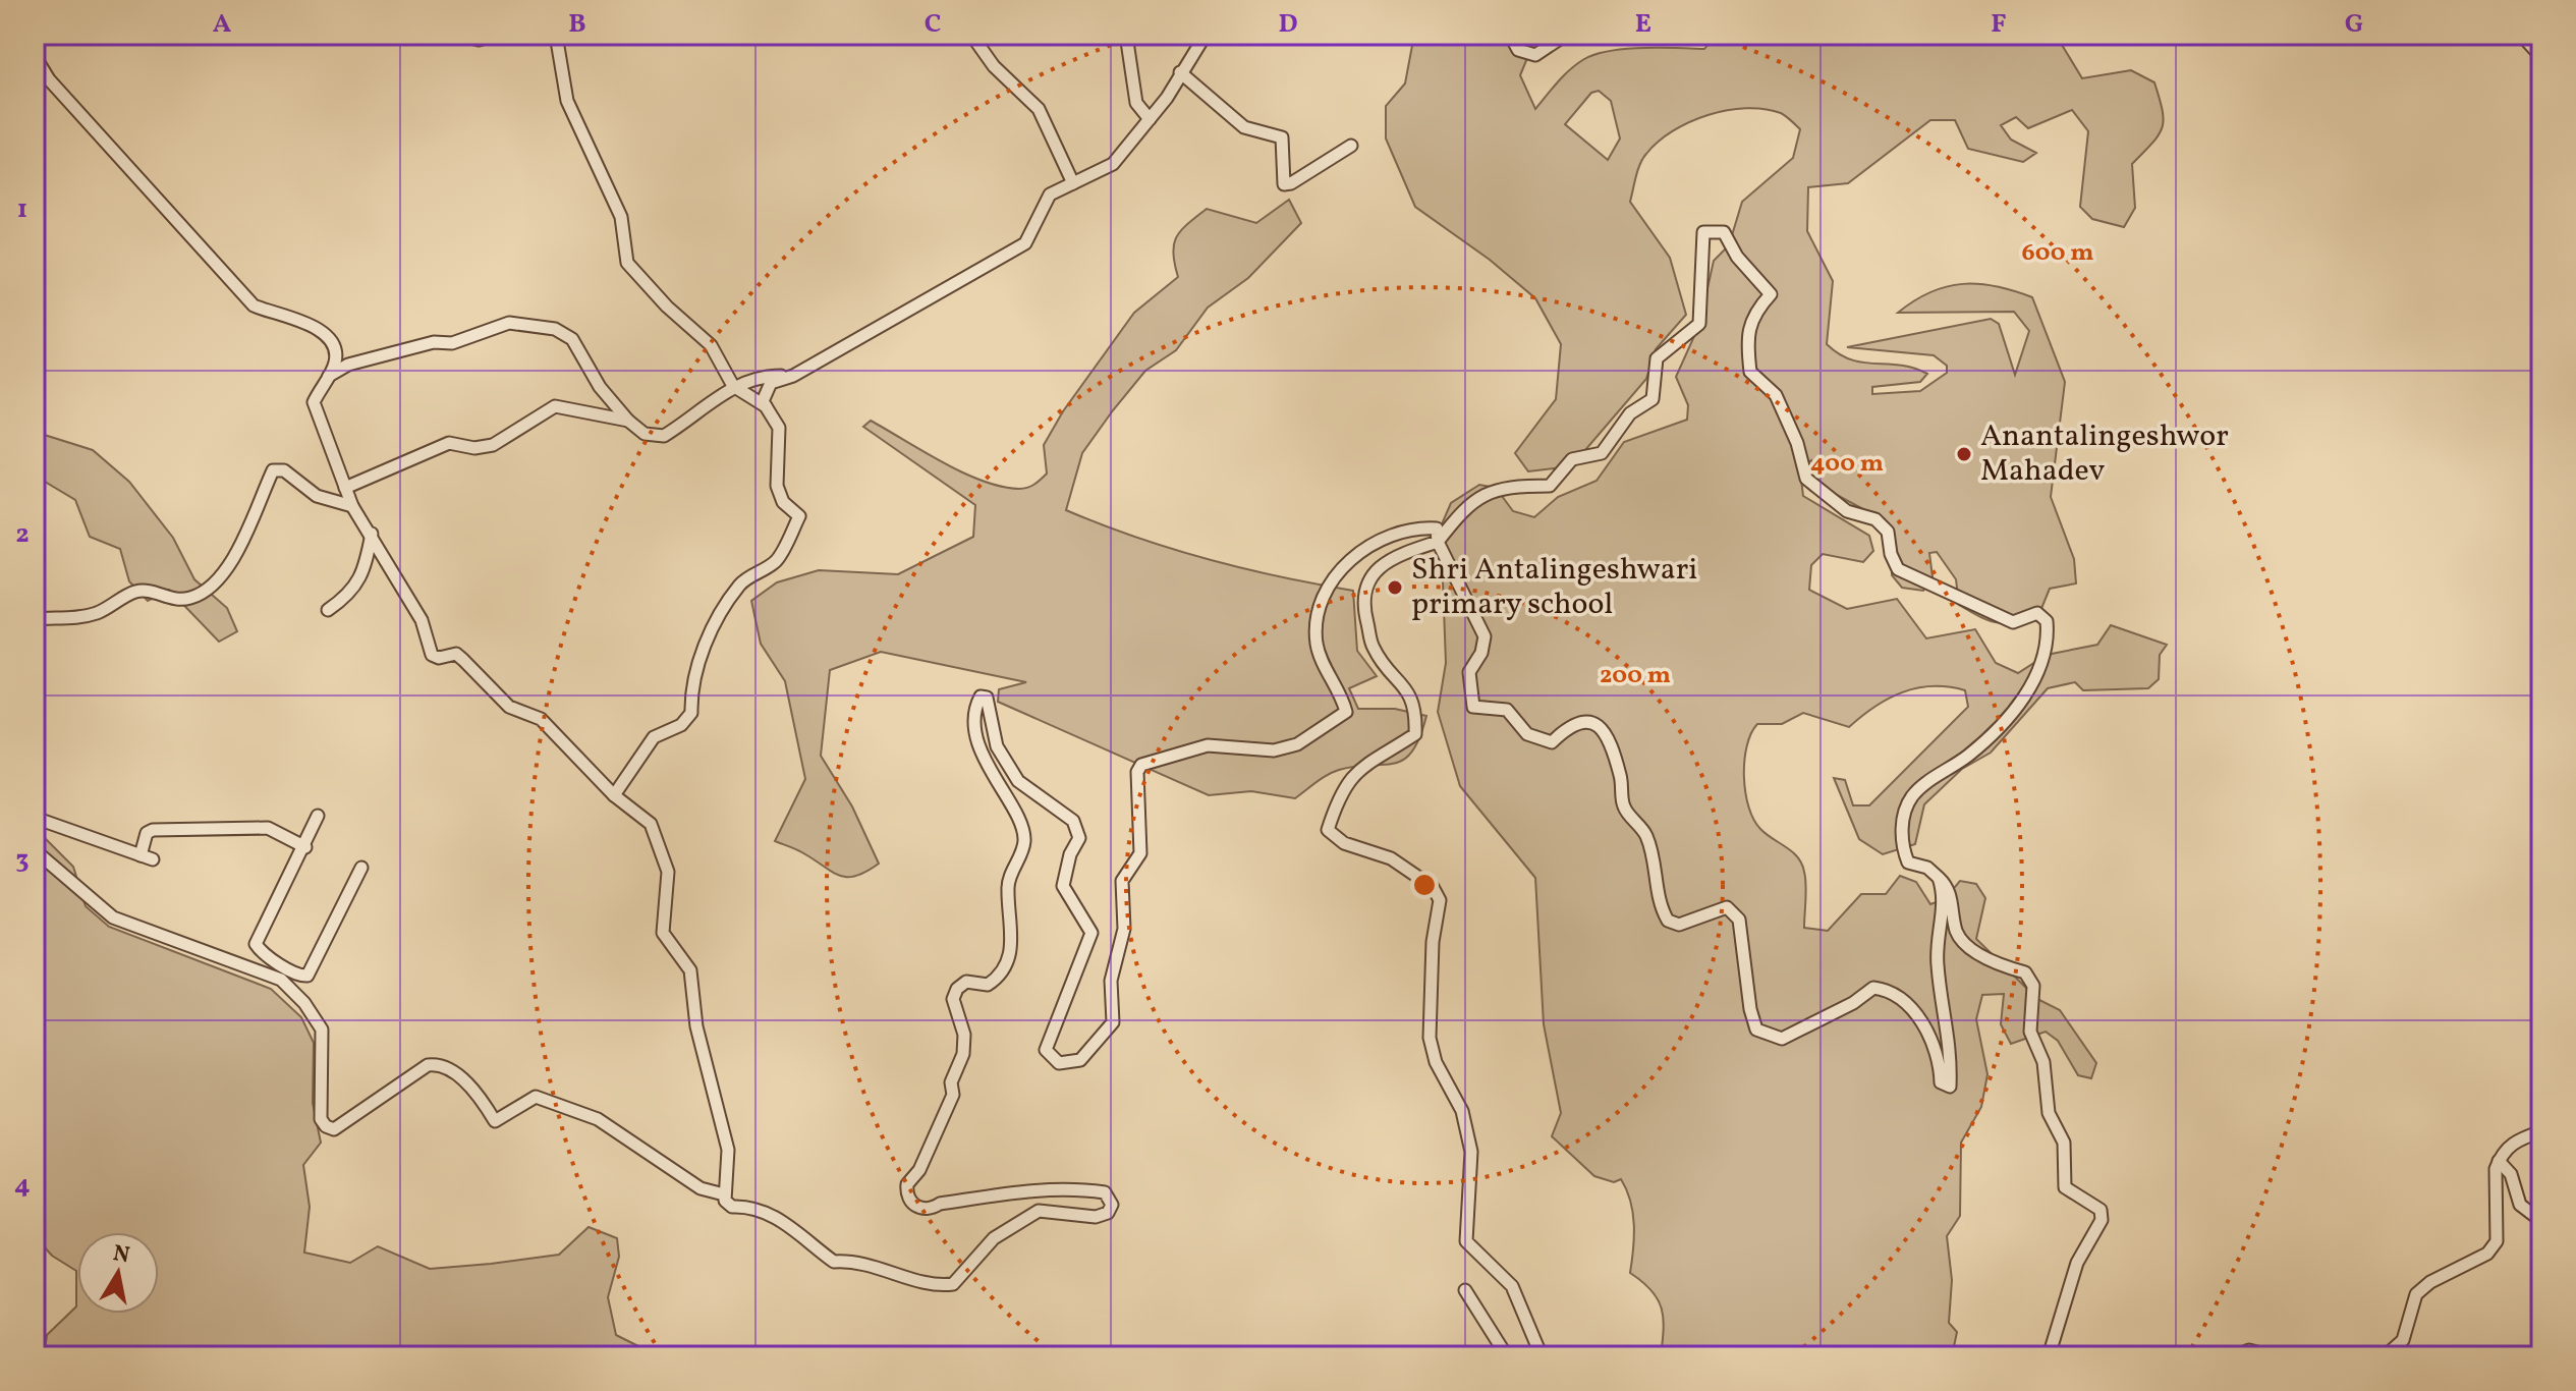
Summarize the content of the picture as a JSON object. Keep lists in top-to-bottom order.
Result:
{
  "places": ["Anantalingeshwor Mahadev", "Shri Antalingeshwari primary school"],
  "north": "top",
  "grid": {
    "columns": [
      "A",
      "B",
      "C",
      "D",
      "E",
      "F",
      "G"
    ],
    "rows": [
      "1",
      "2",
      "3",
      "4"
    ]
  },
  "rings": ["600 m", "400 m", "200 m"]
}
